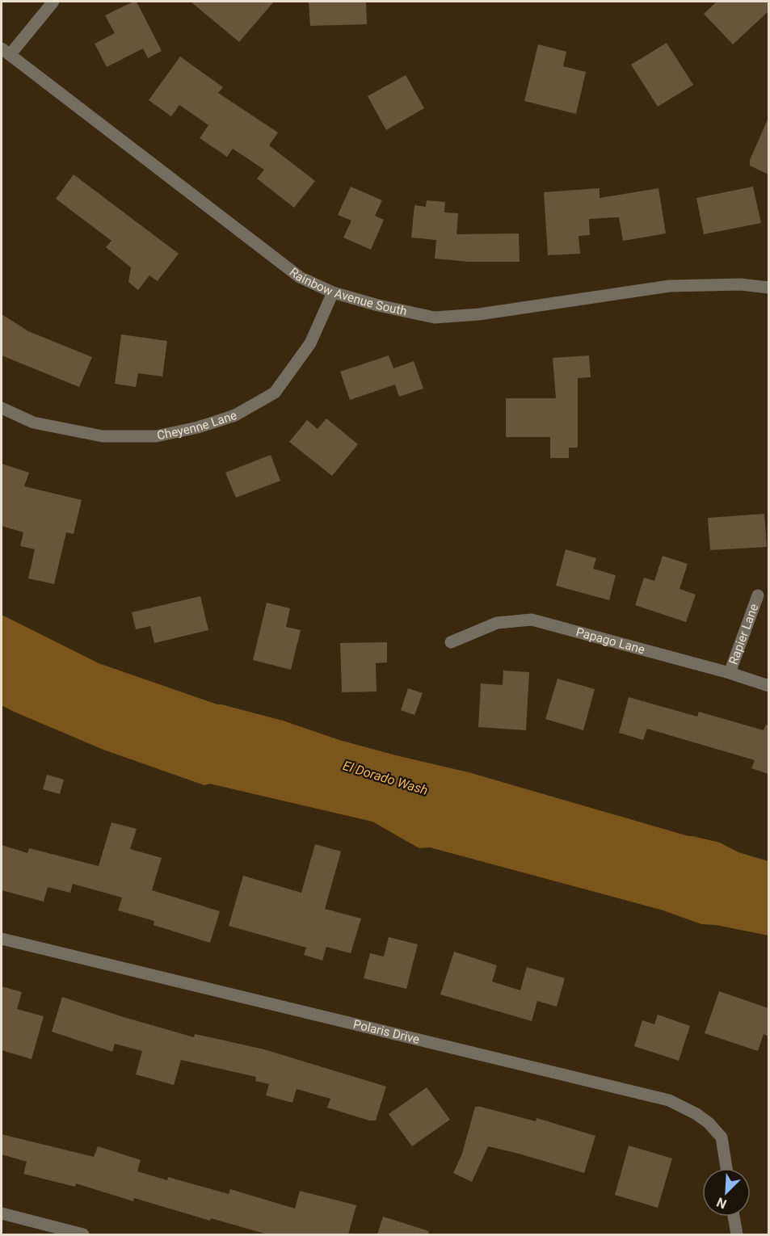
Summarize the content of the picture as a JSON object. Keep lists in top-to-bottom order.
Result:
{
  "streets": {
    "street": [
      "Rainbow Avenue South",
      "Cheyenne Lane",
      "Rapier Lane",
      "Papago Lane",
      "Polaris Drive"
    ]
  },
  "crossings": [
    ["Rainbow Avenue South", "Cheyenne Lane"],
    ["Rapier Lane", "Papago Lane"]
  ],
  "water": ["El Dorado Wash"],
  "north": "bottom left"
}
